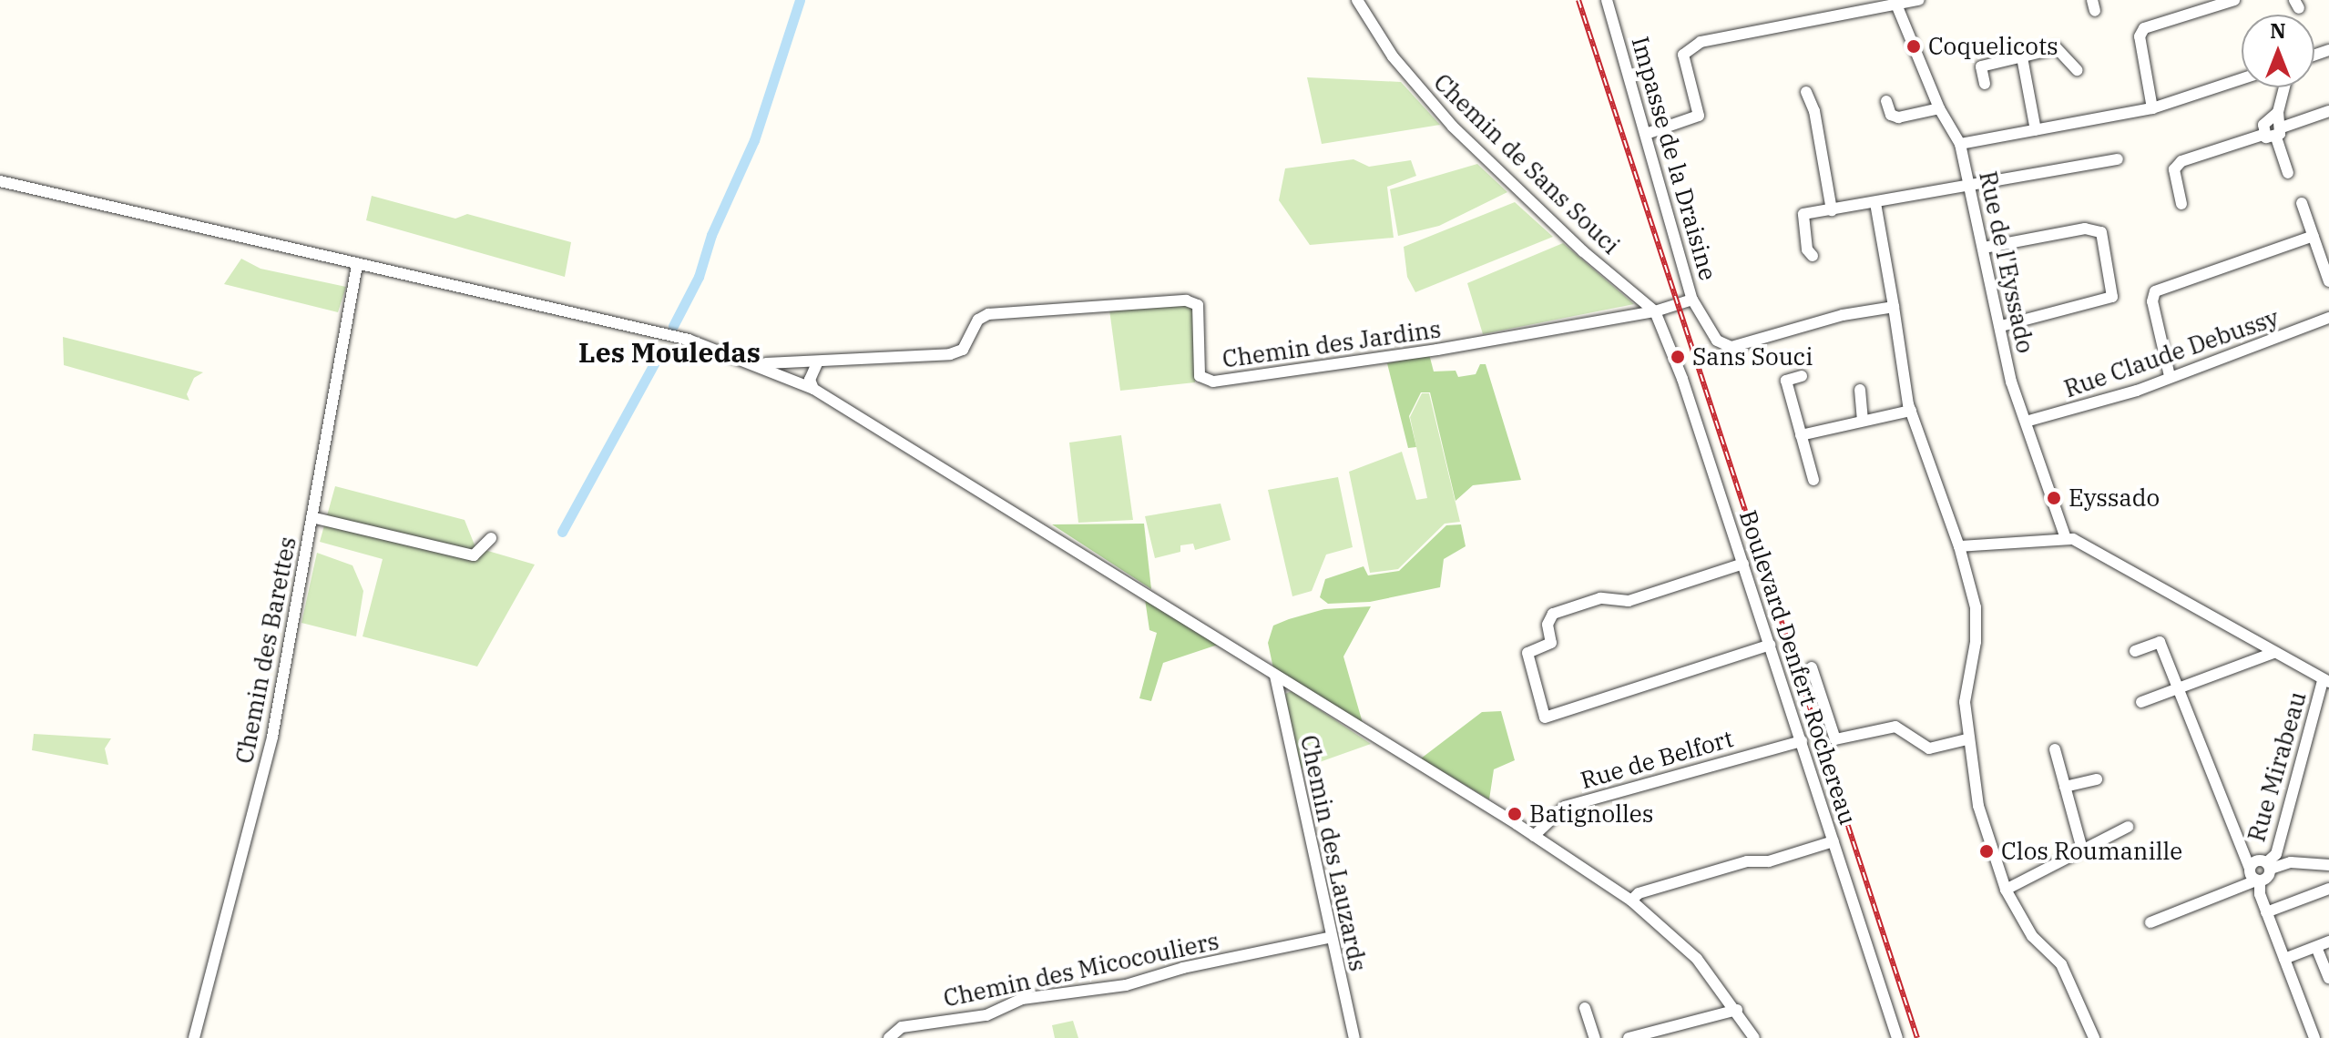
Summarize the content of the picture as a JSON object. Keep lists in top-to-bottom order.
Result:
{
  "streets": {
    "street": [
      "Impasse de la Draisine",
      "Chemin de Sans Souci",
      "Rue de l'Eyssado",
      "Chemin des Jardins",
      "Rue Claude Debussy",
      "Chemin des Barettes",
      "Boulevard Denfert Rochereau",
      "Rue de Belfort",
      "Rue Mirabeau",
      "Chemin des Lauzards",
      "Chemin des Micocouliers"
    ]
  },
  "crossings": [
    ["Chemin de Sans Souci", "Chemin des Jardins"],
    ["Chemin de Sans Souci", "Boulevard Denfert Rochereau"],
    ["Rue de l'Eyssado", "Rue Claude Debussy"],
    ["Chemin des Jardins", "Boulevard Denfert Rochereau"],
    ["Boulevard Denfert Rochereau", "Rue de Belfort"],
    ["Chemin des Lauzards", "Chemin des Micocouliers"]
  ],
  "districts": ["Les Mouledas"],
  "places": [
    "Coquelicots",
    "Sans Souci",
    "Eyssado",
    "Batignolles",
    "Clos Roumanille"
  ],
  "north": "top"
}
